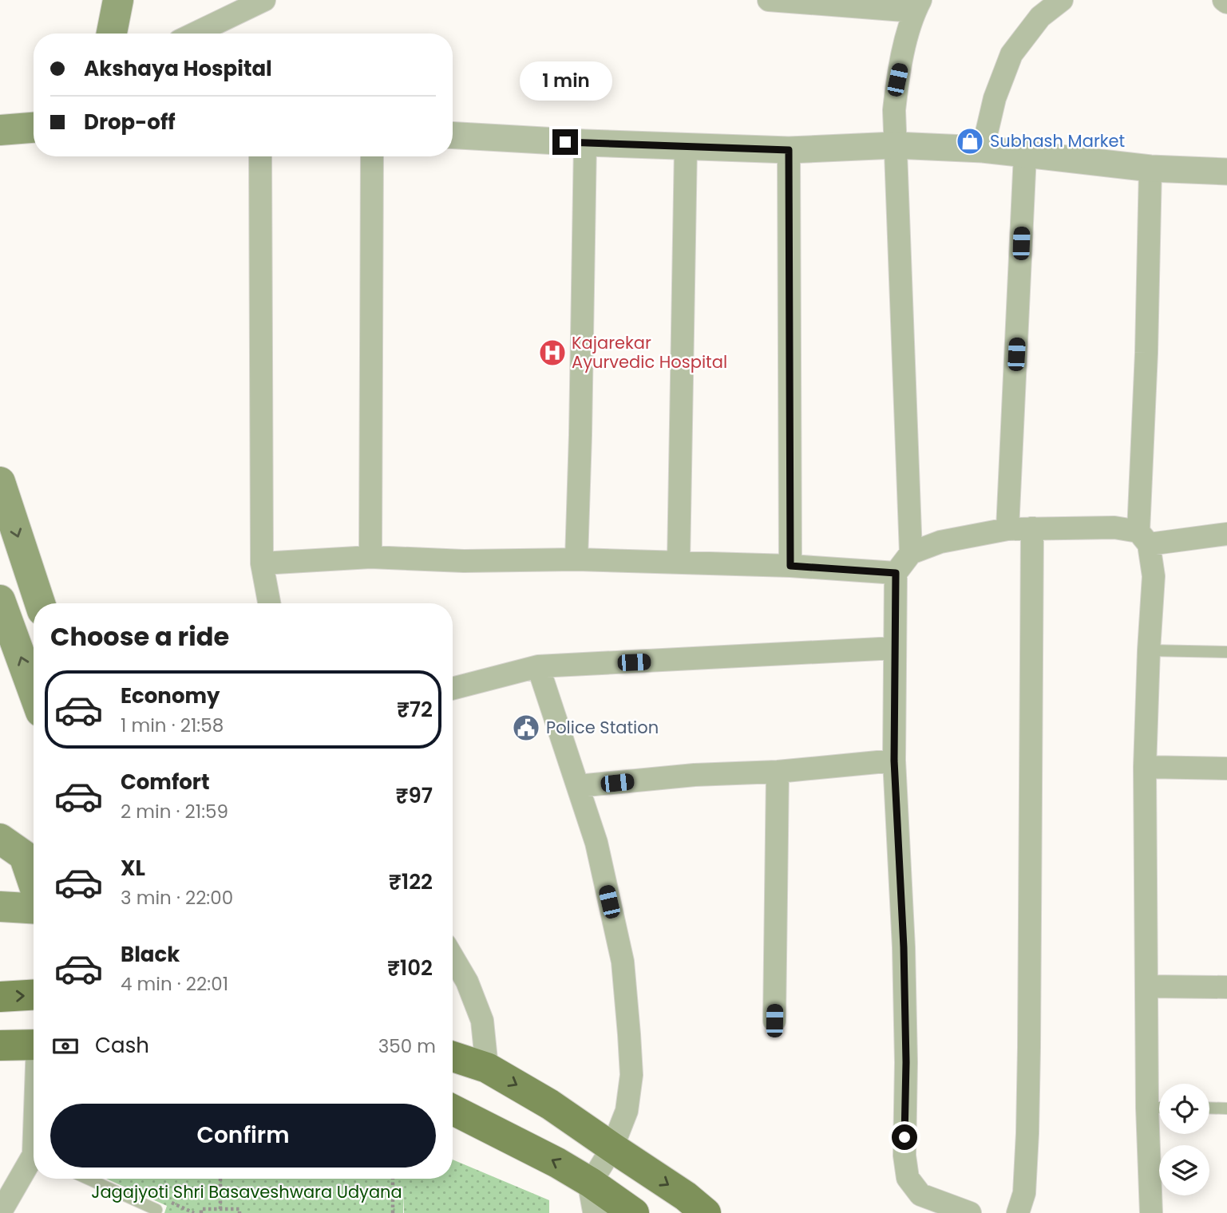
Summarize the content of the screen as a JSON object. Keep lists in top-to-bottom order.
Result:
{
  "parks": ["Jagajyoti Shri Basaveshwara Udyana"],
  "places": {
    "shop": ["Subhash Market"],
    "hospital": ["Kajarekar Ayurvedic Hospital"],
    "public building": ["Police Station"]
  },
  "page": {
    "banner": ["Akshaya Hospital", "Drop-off"],
    "bubble": "1 min",
    "heading": "Choose a ride",
    "list": [
      {
        "name": "Economy",
        "note": "1 min · 21:58",
        "value": "₹72"
      },
      {
        "name": "Comfort",
        "note": "2 min · 21:59",
        "value": "₹97"
      },
      {
        "name": "XL",
        "note": "3 min · 22:00",
        "value": "₹122"
      },
      {
        "name": "Black",
        "note": "4 min · 22:01",
        "value": "₹102"
      }
    ],
    "pay": ["Cash", "350 m"],
    "buttons": "Confirm"
  }
}
